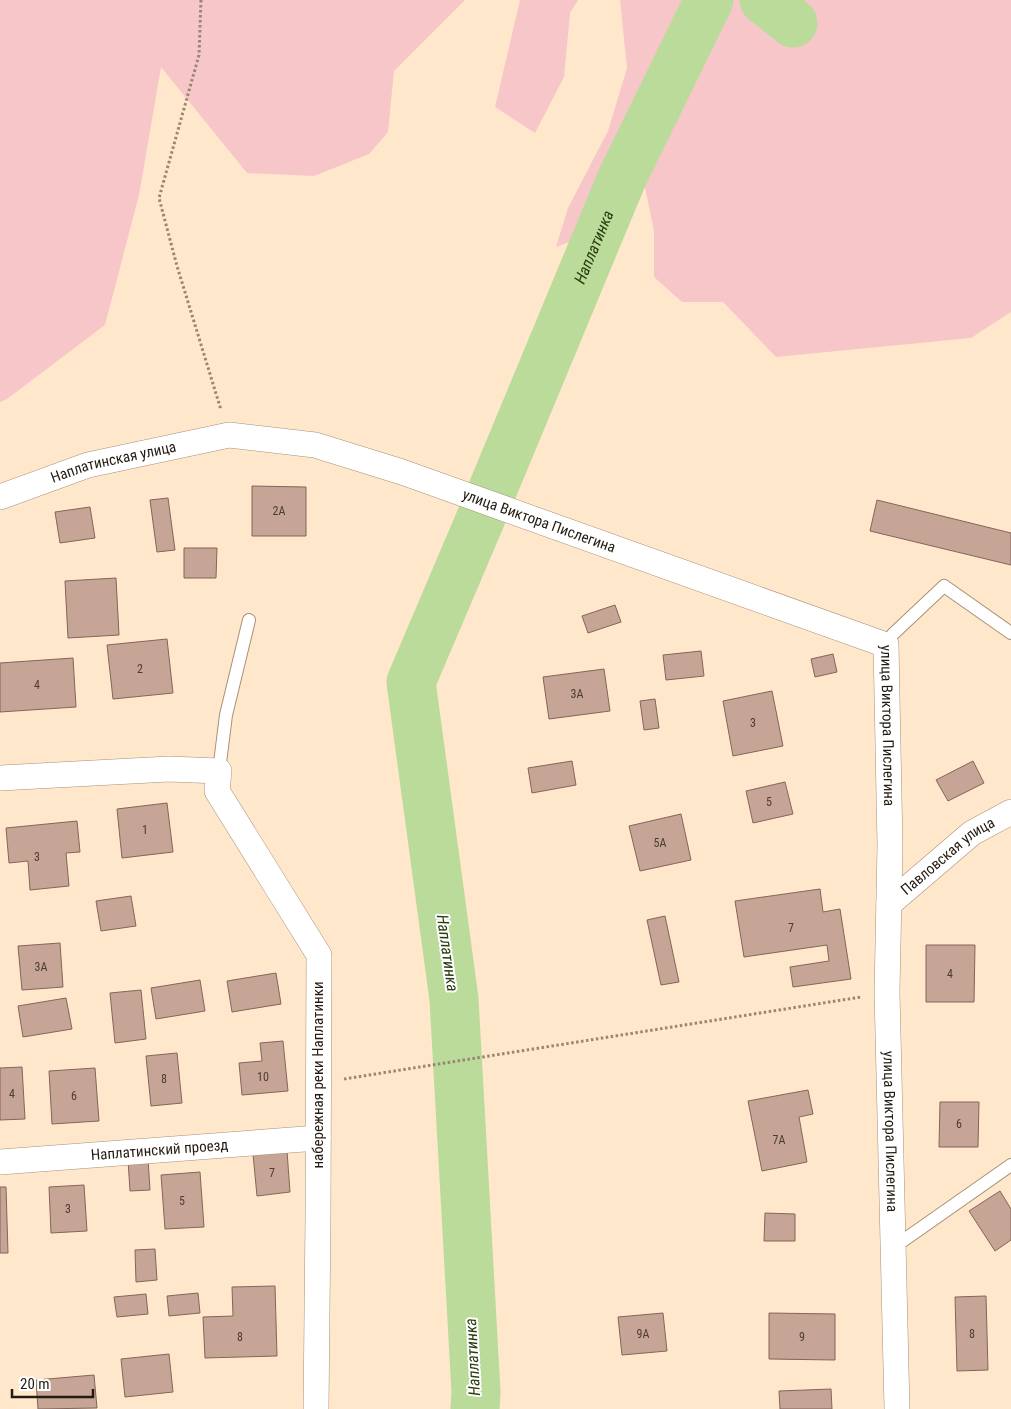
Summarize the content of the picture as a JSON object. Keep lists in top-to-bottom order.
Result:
{
  "streets": {
    "street": [
      "Наплатинская улица",
      "улица Виктора Пислегина",
      "Павловская улица",
      "набережная реки Наплатинки",
      "Наплатинский проезд"
    ]
  },
  "crossings": [
    ["Наплатинская улица", "улица Виктора Пислегина"],
    ["улица Виктора Пислегина", "Павловская улица"],
    ["набережная реки Наплатинки", "Наплатинский проезд"]
  ],
  "water": ["Наплатинка"],
  "house_numbers": [
    "2А",
    "2",
    "4",
    "3А",
    "3",
    "5",
    "1",
    "5А",
    "3",
    "7",
    "3А",
    "4",
    "10",
    "8",
    "4",
    "6",
    "6",
    "7А",
    "7",
    "5",
    "3",
    "9А",
    "8",
    "8",
    "9"
  ],
  "scale_bar": "20 m"
}
